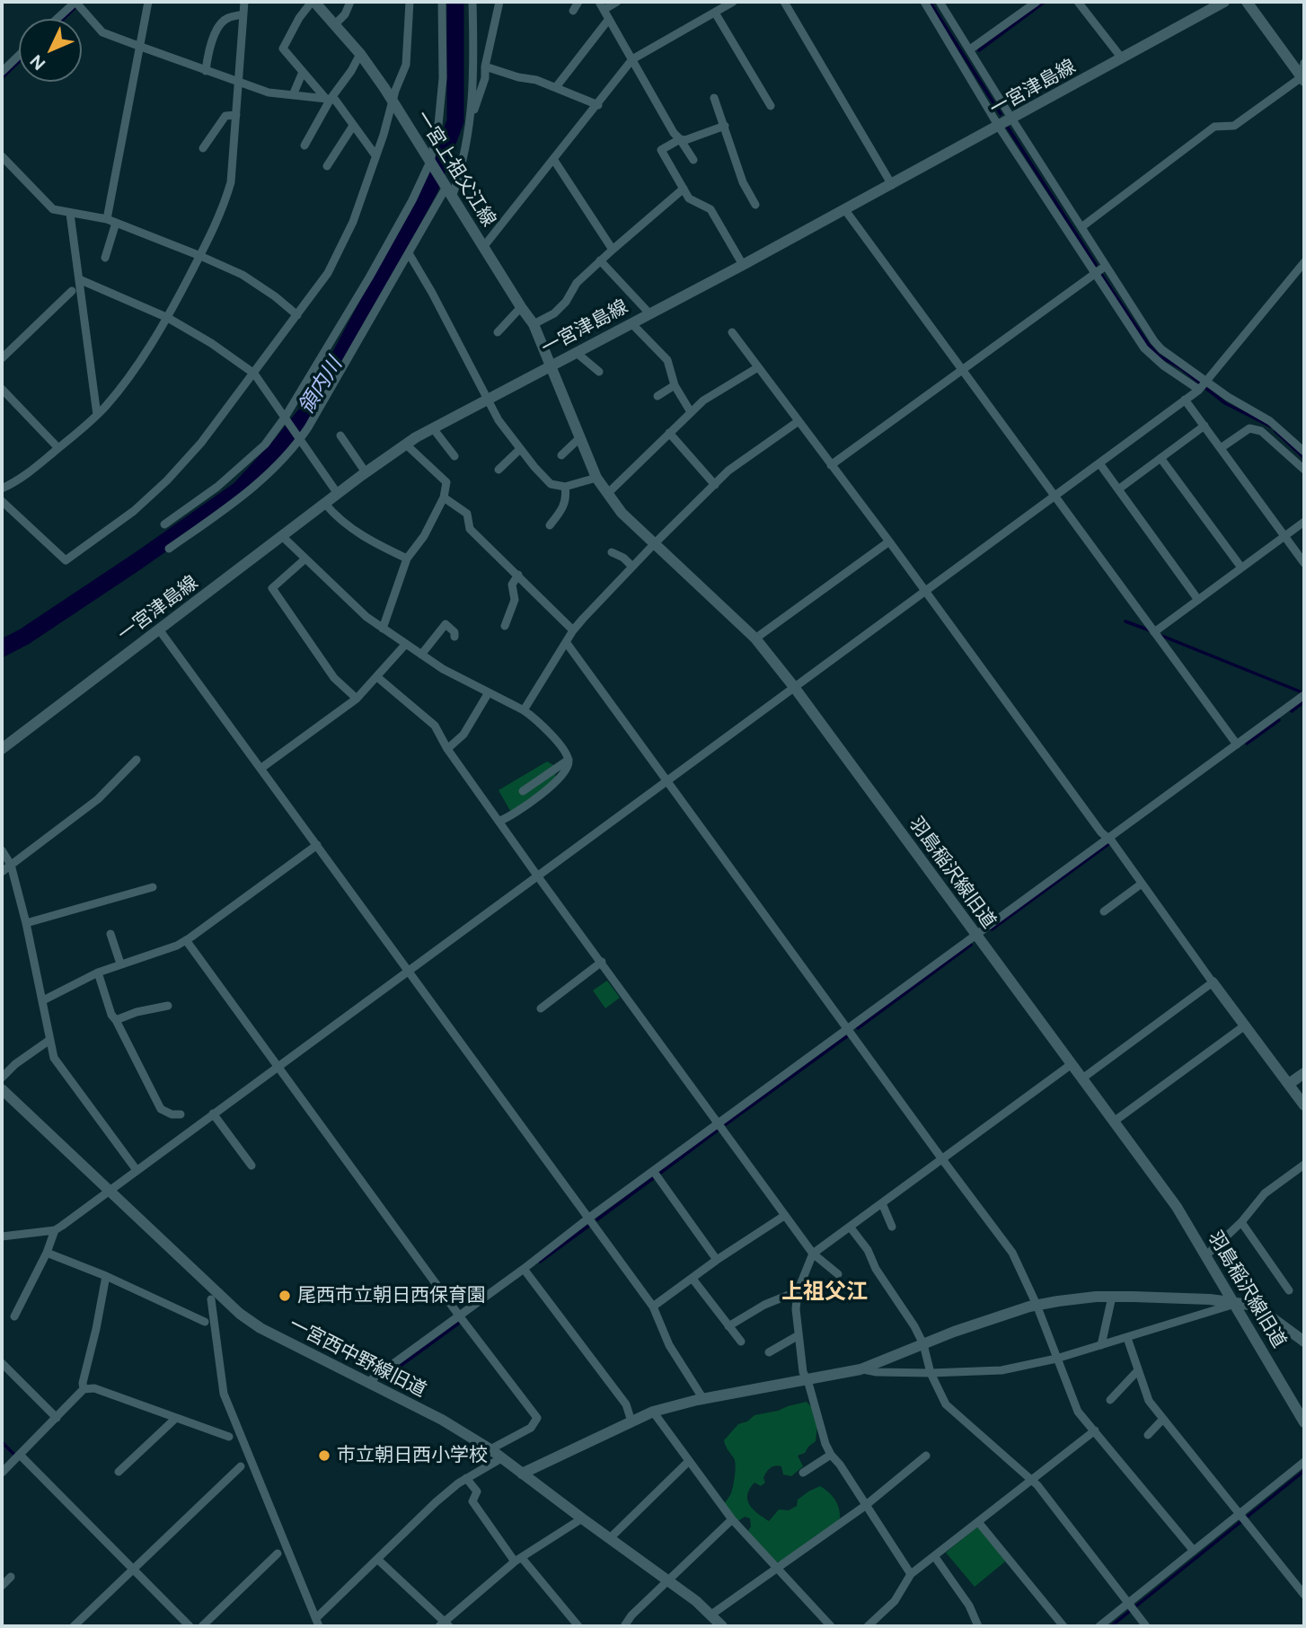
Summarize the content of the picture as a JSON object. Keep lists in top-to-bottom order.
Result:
{
  "streets": {
    "street": [
      "一宮津島線",
      "一宮上祖父江線",
      "羽島稲沢線旧道",
      "一宮西中野線旧道"
    ]
  },
  "crossings": [
    ["一宮津島線", "一宮上祖父江線"],
    ["一宮津島線", "羽島稲沢線旧道"],
    ["一宮上祖父江線", "羽島稲沢線旧道"]
  ],
  "districts": ["上祖父江"],
  "water": ["領内川"],
  "places": ["尾西市立朝日西保育園", "市立朝日西小学校"],
  "north": "bottom left"
}
